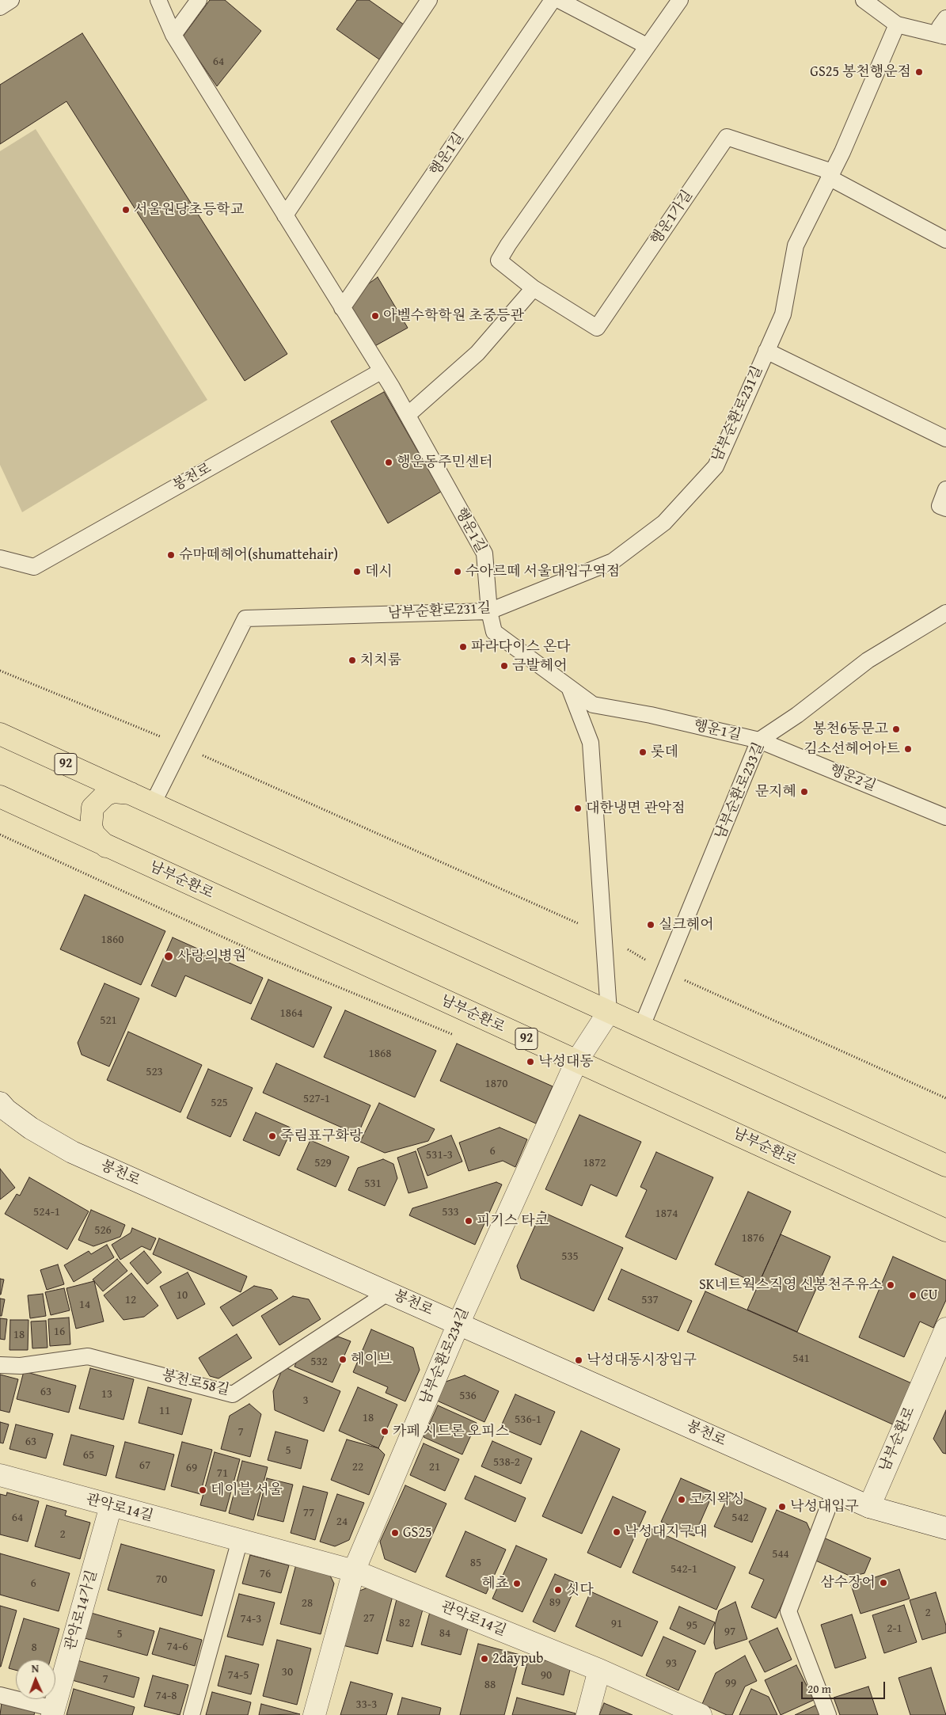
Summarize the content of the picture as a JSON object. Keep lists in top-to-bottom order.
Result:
{
  "streets": {
    "main road": ["92", "남부순환로"],
    "street": [
      "봉천로",
      "남부순환로234길",
      "관악로14길",
      "관악로14가길"
    ],
    "lane": [
      "행운1길",
      "행운1가길",
      "남부순환로231길",
      "행운2길",
      "남부순환로233길",
      "봉천로58길"
    ]
  },
  "crossings": [
    ["행운1길", "남부순환로231길"],
    ["행운1길", "봉천로"],
    ["행운1길", "행운2길"],
    ["행운1길", "남부순환로233길"],
    ["행운1가길", "남부순환로231길"],
    ["남부순환로231길", "92"],
    ["봉천로", "남부순환로"],
    ["봉천로", "남부순환로234길"],
    ["봉천로", "봉천로58길"],
    ["92", "남부순환로233길"],
    ["92", "남부순환로234길"],
    ["행운2길", "남부순환로233길"],
    ["남부순환로", "남부순환로234길"],
    ["남부순환로234길", "관악로14길"],
    ["관악로14길", "관악로14가길"]
  ],
  "places": [
    "GS25 봉천행운점",
    "서울원당초등학교",
    "아벨수학학원 초중등관",
    "행운동주민센터",
    "슈마떼헤어(shumattehair)",
    "데시",
    "수아르떼 서울대입구역점",
    "파라다이스 온다",
    "치치룸",
    "금발헤어",
    "봉천6동문고",
    "김소선헤어아트",
    "롯데",
    "문지혜",
    "대한냉면 관악점",
    "실크헤어",
    "사랑의병원",
    "낙성대동",
    "죽림표구화랑",
    "피기스 타코",
    "SK네트웍스직영 신봉천주유소",
    "CU",
    "헤이브",
    "낙성대동시장입구",
    "카페 시트론 오피스",
    "테이블 서울",
    "코지왁싱",
    "낙성대입구",
    "낙성대지구대",
    "GS25",
    "삼수장어",
    "헤쵸",
    "싯다",
    "2daypub"
  ],
  "house_numbers": [
    "64",
    "1860",
    "1864",
    "521",
    "1868",
    "523",
    "1870",
    "527-1",
    "525",
    "6",
    "531-3",
    "529",
    "1872",
    "531",
    "524-1",
    "533",
    "1874",
    "526",
    "1876",
    "535",
    "10",
    "12",
    "537",
    "14",
    "16",
    "18",
    "541",
    "532",
    "63",
    "13",
    "536",
    "3",
    "11",
    "18",
    "536-1",
    "7",
    "63",
    "5",
    "65",
    "538-2",
    "67",
    "22",
    "21",
    "69",
    "71",
    "77",
    "64",
    "542",
    "24",
    "2",
    "544",
    "85",
    "542-1",
    "76",
    "70",
    "6",
    "89",
    "28",
    "2",
    "27",
    "74-3",
    "82",
    "91",
    "95",
    "2-1",
    "97",
    "84",
    "5",
    "74-6",
    "8",
    "93",
    "30",
    "74-5",
    "90",
    "7",
    "99",
    "88",
    "74-8",
    "33-3"
  ],
  "scale_bar": "20 m",
  "north": "top"
}
